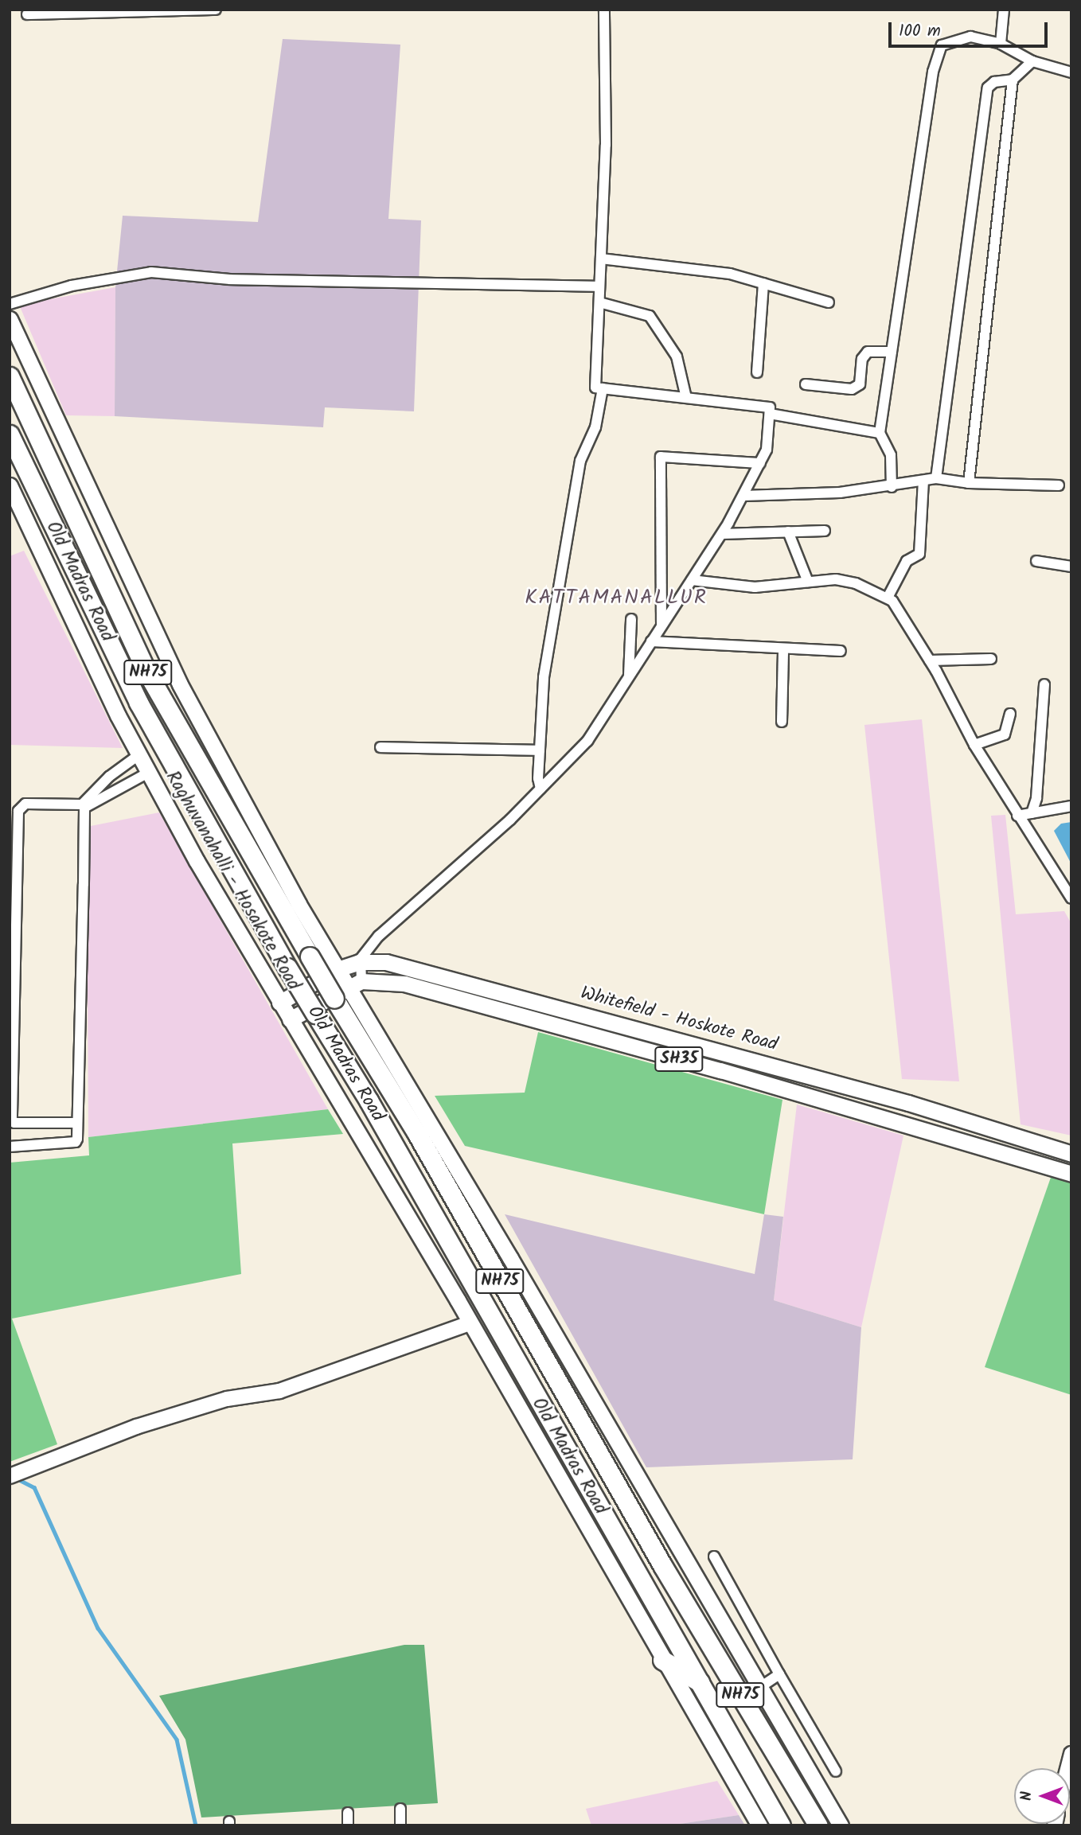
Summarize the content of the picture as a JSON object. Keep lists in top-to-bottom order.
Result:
{
  "streets": {
    "highway": ["Old Madras Road", "NH75"],
    "main road": ["Raghuvanahalli - Hosakote Road", "Whitefield - Hoskote Road", "SH35"]
  },
  "crossings": [
    ["Old Madras Road", "NH75"],
    ["NH75", "Whitefield - Hoskote Road"],
    ["Raghuvanahalli - Hosakote Road", "Whitefield - Hoskote Road"]
  ],
  "districts": ["KATTAMANALLUR"],
  "scale_bar": "100 m",
  "north": "left"
}
